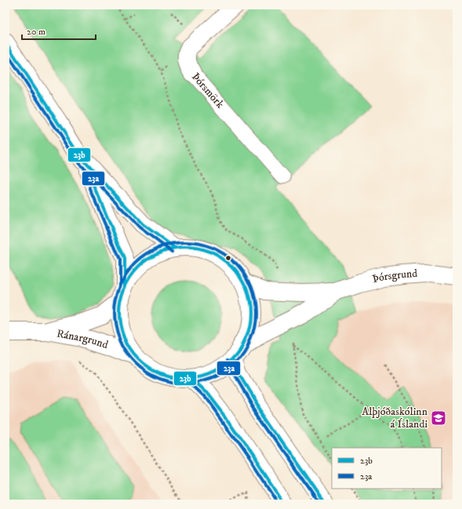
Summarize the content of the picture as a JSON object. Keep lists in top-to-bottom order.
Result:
{
  "streets": {
    "street": ["Þórsmörk", "Þórsgrund", "Ránargrund"]
  },
  "places": {
    "school or university": ["Alþjóðaskólinn á Íslandi"]
  },
  "lines": ["transit line 23b", "transit line 23a"],
  "legend": ["23b", "23a"],
  "scale_bar": "20 m"
}
